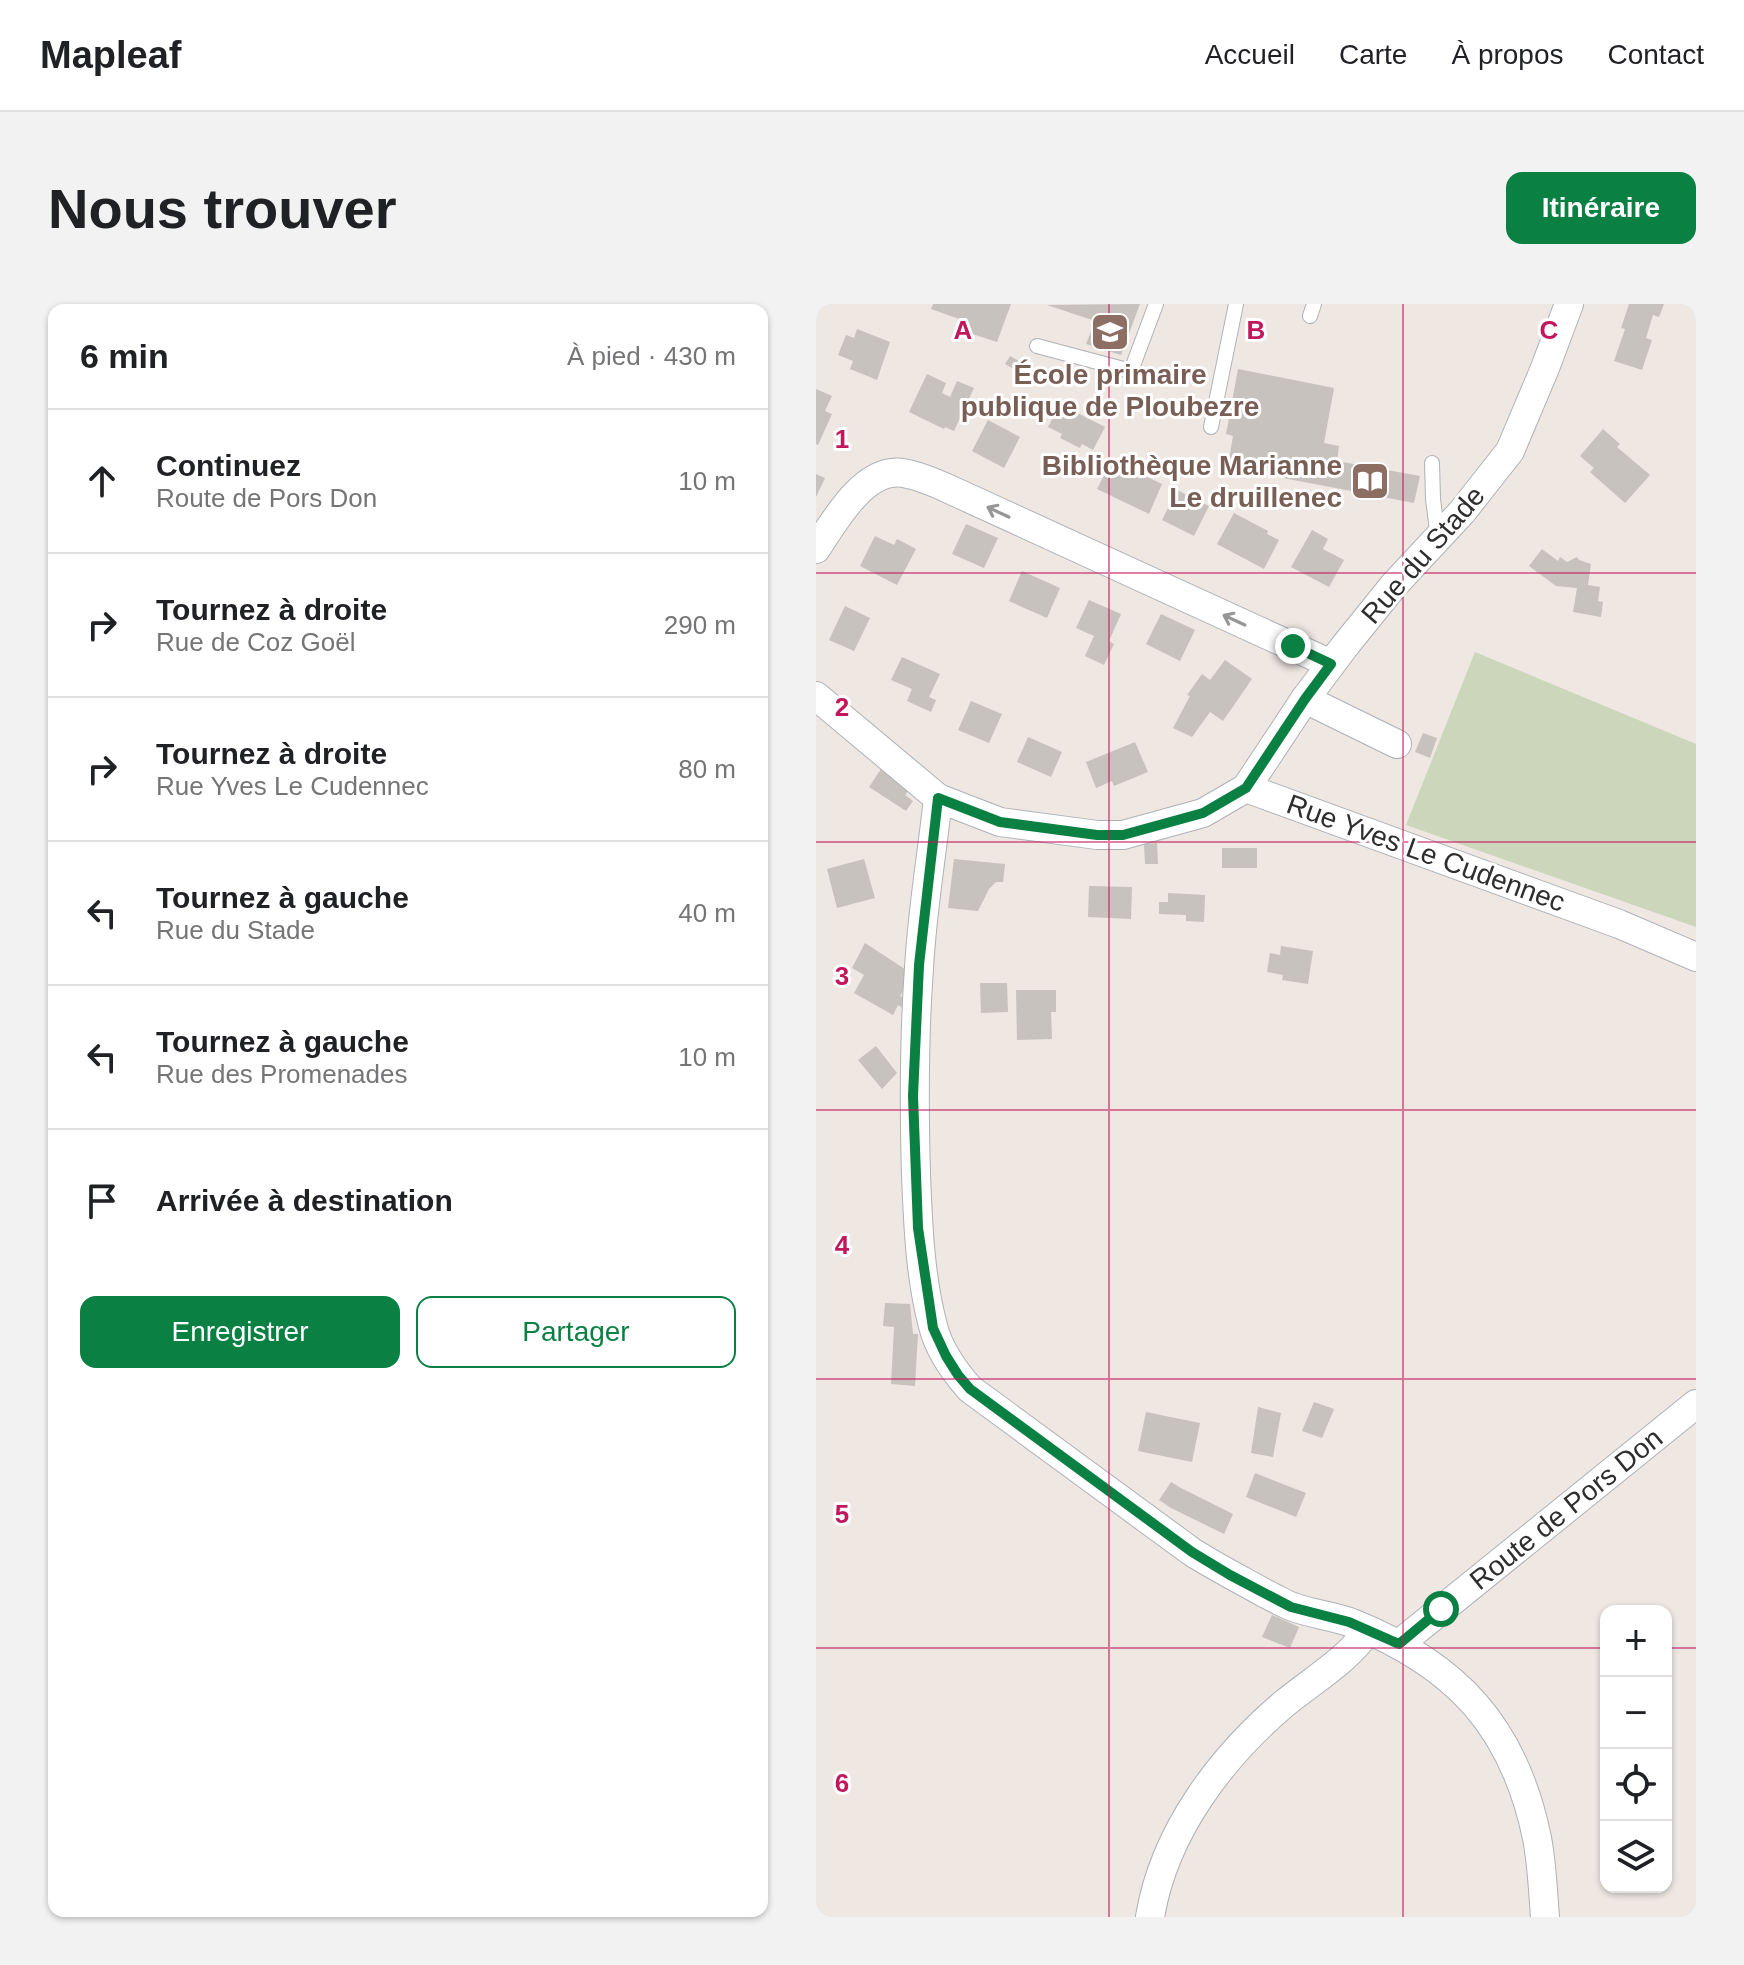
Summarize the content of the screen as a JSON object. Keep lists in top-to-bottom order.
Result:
{
  "streets": {
    "street": ["Rue du Stade", "Rue Yves Le Cudennec", "Route de Pors Don"]
  },
  "crossings": [
    ["Rue du Stade", "Rue Yves Le Cudennec"]
  ],
  "places": {
    "school or university": ["École primaire publique de Ploubezre"],
    "library": ["Bibliothèque Marianne Le druillenec"]
  },
  "page": {
    "header": "Mapleaf",
    "nav": [
      "Accueil",
      "Carte",
      "À propos",
      "Contact"
    ],
    "buttons": [
      "Itinéraire",
      ["Enregistrer", "Partager"]
    ],
    "title": "Nous trouver",
    "heading": ["6 min", "À pied · 430 m"],
    "list": [
      ["Continuez", "Route de Pors Don", "10 m"],
      ["Tournez à droite", "Rue de Coz Goël", "290 m"],
      ["Tournez à droite", "Rue Yves Le Cudennec", "80 m"],
      ["Tournez à gauche", "Rue du Stade", "40 m"],
      ["Tournez à gauche", "Rue des Promenades", "10 m"],
      "Arrivée à destination"
    ],
    "map_buttons": ["+", "−"]
  },
  "grid": {
    "columns": ["A", "B", "C"],
    "rows": [
      "1",
      "2",
      "3",
      "4",
      "5",
      "6"
    ]
  }
}
